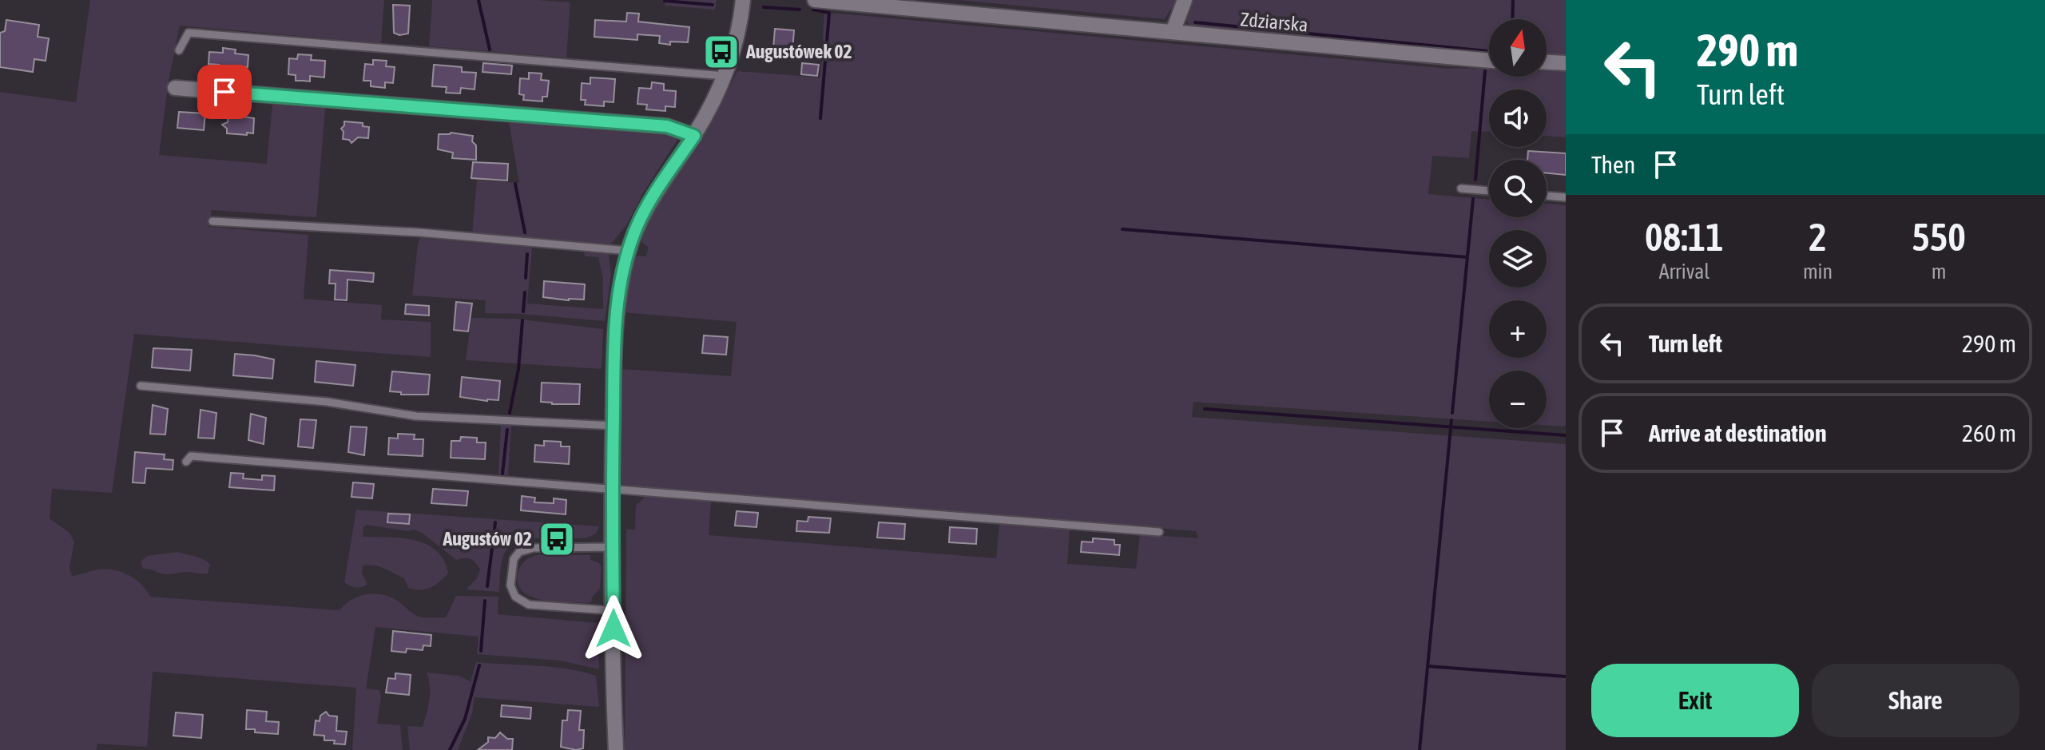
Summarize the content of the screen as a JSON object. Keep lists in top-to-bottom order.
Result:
{
  "streets": {
    "street": ["Zdziarska"]
  },
  "places": {
    "bus stop": ["Augustówek 02", "Augustów 02"]
  },
  "north": "top",
  "page": {
    "turn": ["290 m", "Turn left"],
    "map_buttons": ["+", "−"],
    "then": "Then",
    "eta": [
      "08:11",
      "Arrival",
      "2",
      "min",
      "550",
      "m"
    ],
    "list": [
      {
        "name": "Turn left",
        "value": "290 m"
      },
      {
        "name": "Arrive at destination",
        "value": "260 m"
      }
    ],
    "buttons": ["Exit", "Share"]
  }
}
